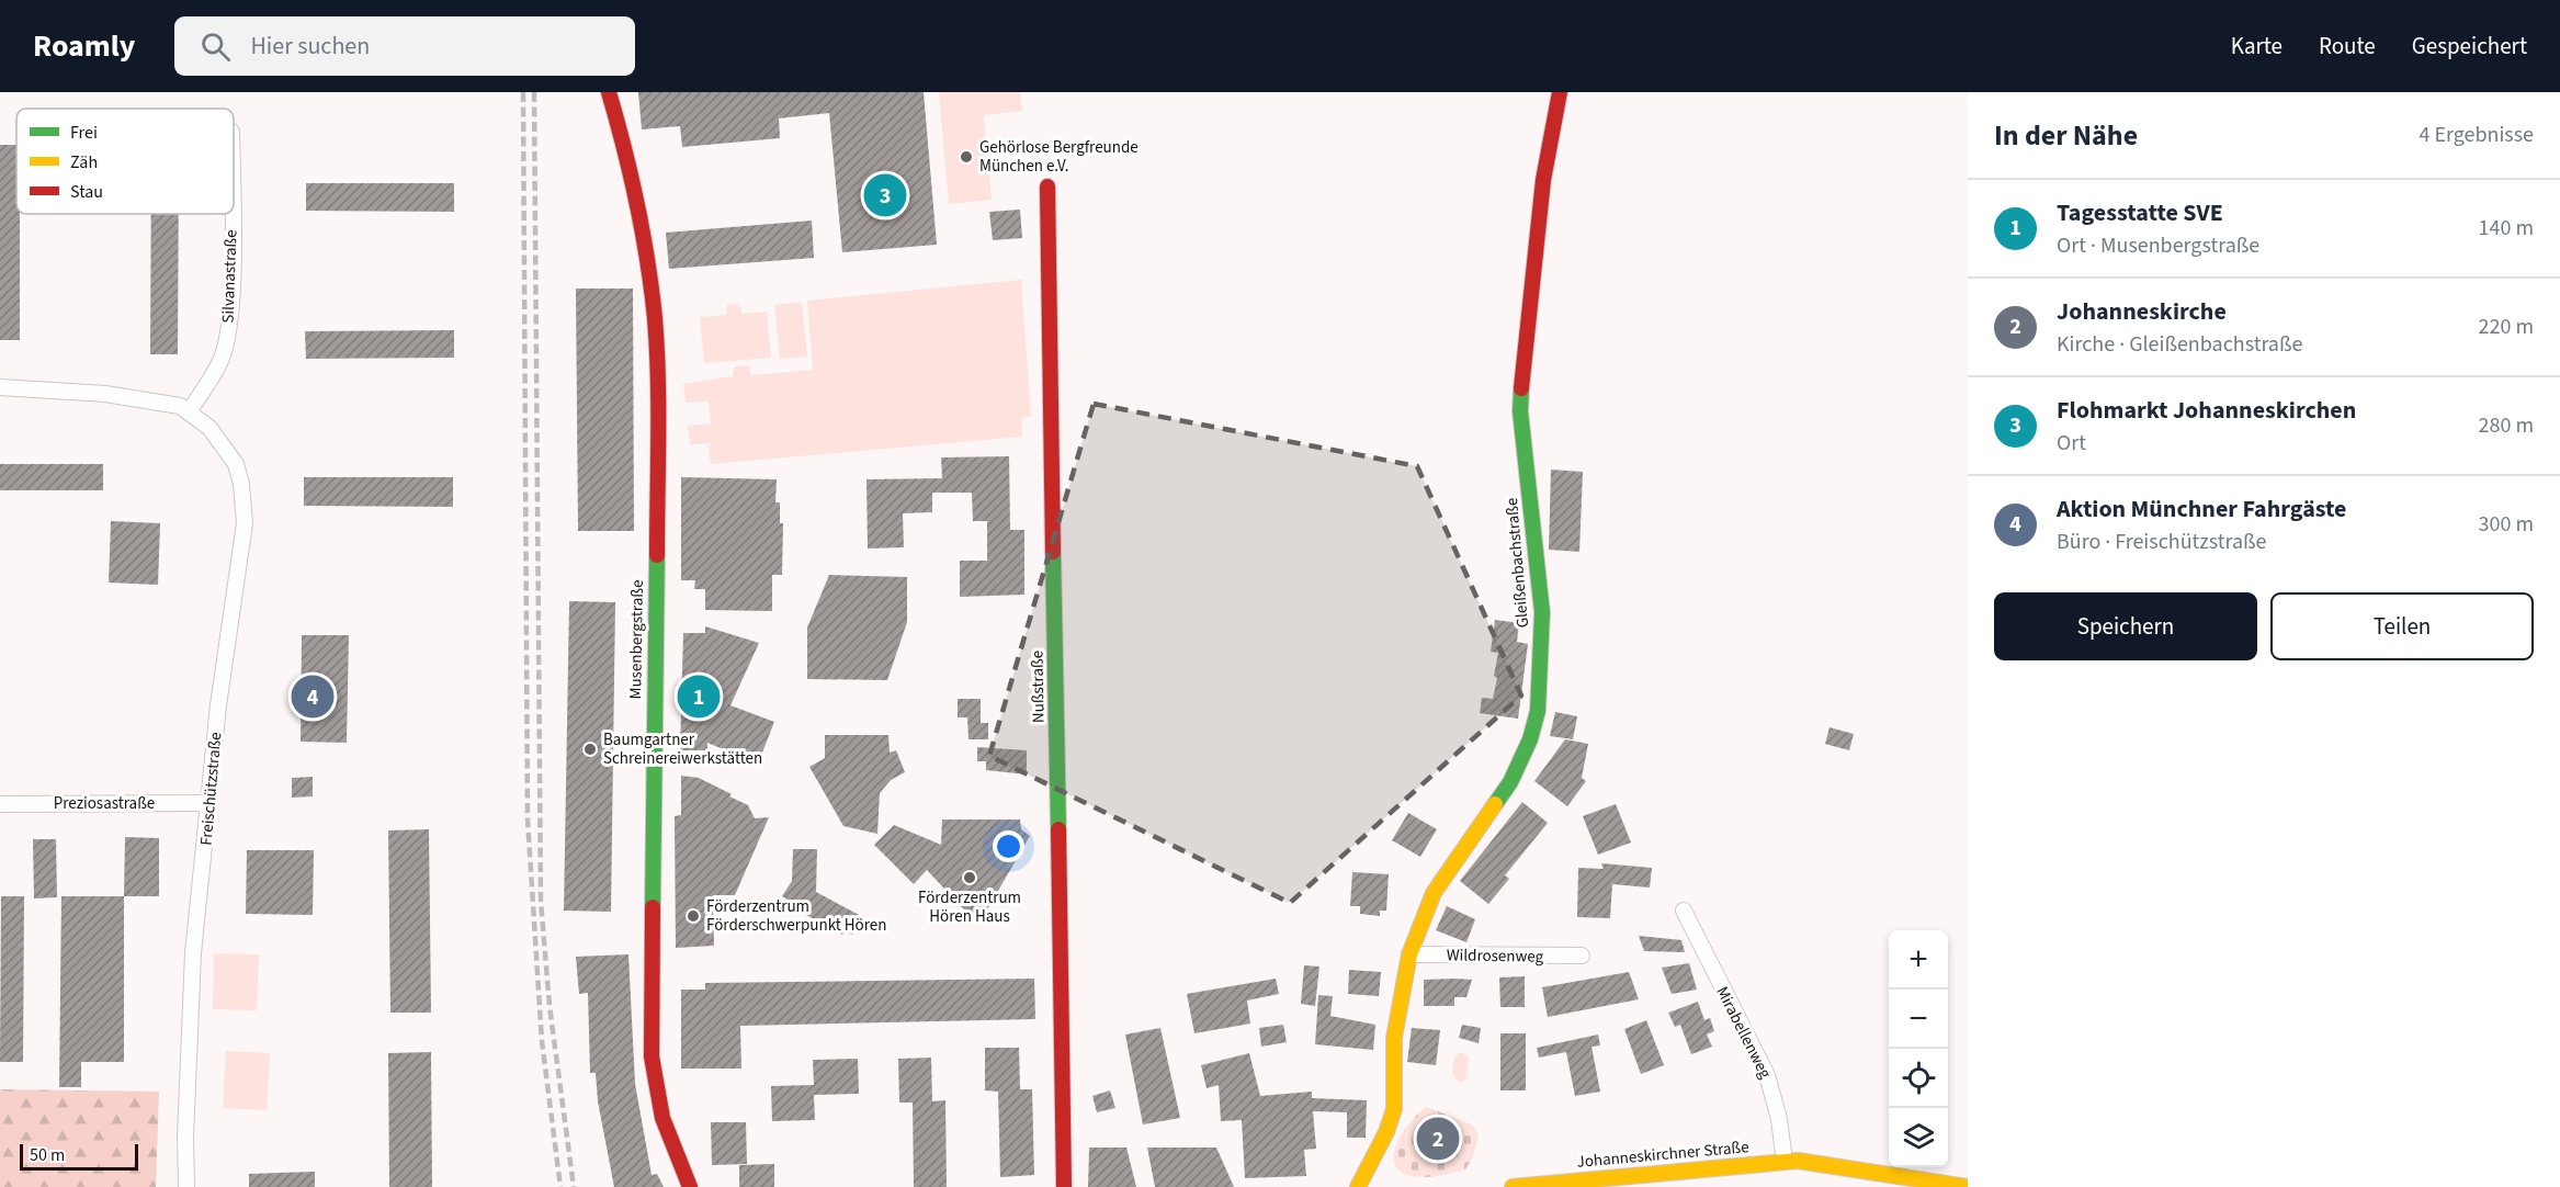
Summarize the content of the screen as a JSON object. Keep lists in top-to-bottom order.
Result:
{
  "streets": {
    "street": [
      "Silvanastraße",
      "Gleißenbachstraße",
      "Musenbergstraße",
      "Nußstraße",
      "Freischützstraße",
      "Preziosastraße",
      "Wildrosenweg",
      "Mirabellenweg",
      "Johanneskirchner Straße"
    ]
  },
  "crossings": [
    ["Silvanastraße", "Freischützstraße"],
    ["Gleißenbachstraße", "Wildrosenweg"],
    ["Freischützstraße", "Preziosastraße"],
    ["Mirabellenweg", "Johanneskirchner Straße"]
  ],
  "places": [
    "Gehörlose Bergfreunde München e.V.",
    "Baumgartner Schreinereiwerkstätten",
    "Förderzentrum Hören Haus",
    "Förderzentrum Förderschwerpunkt Hören"
  ],
  "legend": ["Frei", "Zäh", "Stau"],
  "scale_bar": "50 m",
  "page": {
    "header": "Roamly",
    "search": "Hier suchen",
    "nav": ["Karte", "Route", "Gespeichert"],
    "heading": ["In der Nähe", "4 Ergebnisse"],
    "pins": [
      "3",
      "1",
      "4",
      "2"
    ],
    "list": [
      {
        "mark": "1",
        "name": "Tagesstatte SVE",
        "note": "Ort · Musenbergstraße",
        "value": "140 m"
      },
      {
        "mark": "2",
        "name": "Johanneskirche",
        "note": "Kirche · Gleißenbachstraße",
        "value": "220 m"
      },
      {
        "mark": "3",
        "name": "Flohmarkt Johanneskirchen",
        "note": "Ort",
        "value": "280 m"
      },
      {
        "mark": "4",
        "name": "Aktion Münchner Fahrgäste",
        "note": "Büro · Freischützstraße",
        "value": "300 m"
      }
    ],
    "buttons": ["Speichern", "Teilen"],
    "map_buttons": ["+", "−"],
    "scale": "50 m"
  }
}
